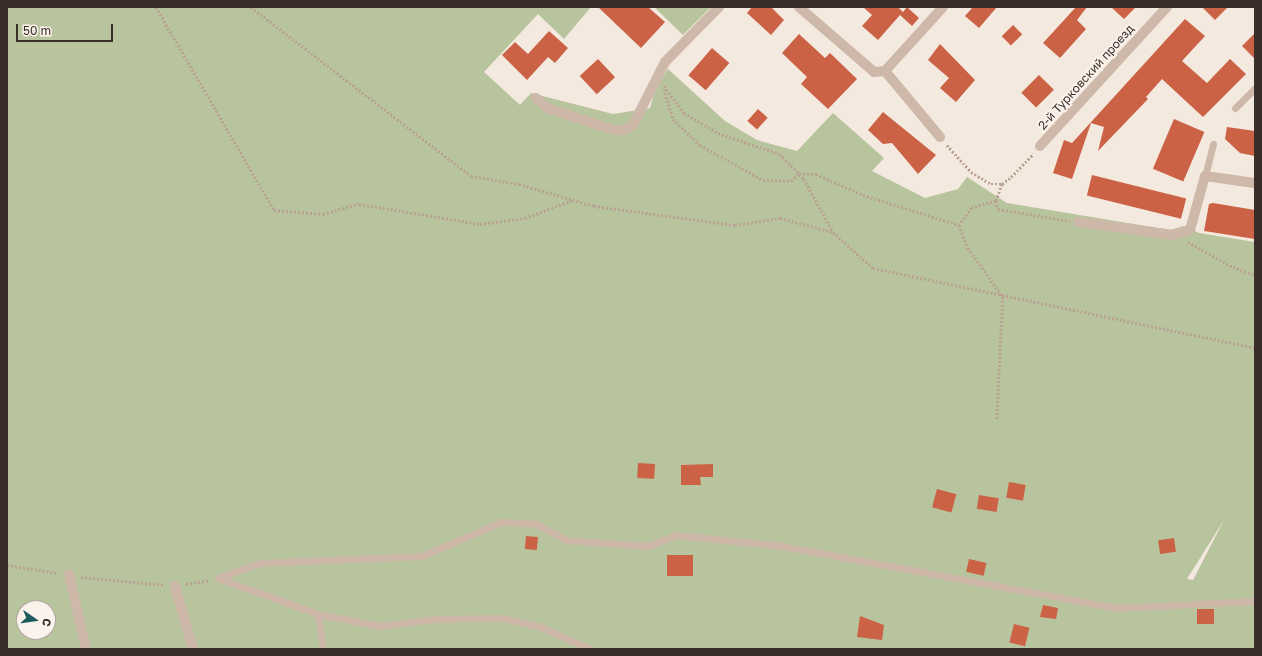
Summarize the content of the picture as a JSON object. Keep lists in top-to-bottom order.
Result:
{
  "streets": {
    "street": ["2-й Турковский проезд"]
  },
  "scale_bar": "50 m",
  "north": "right"
}
